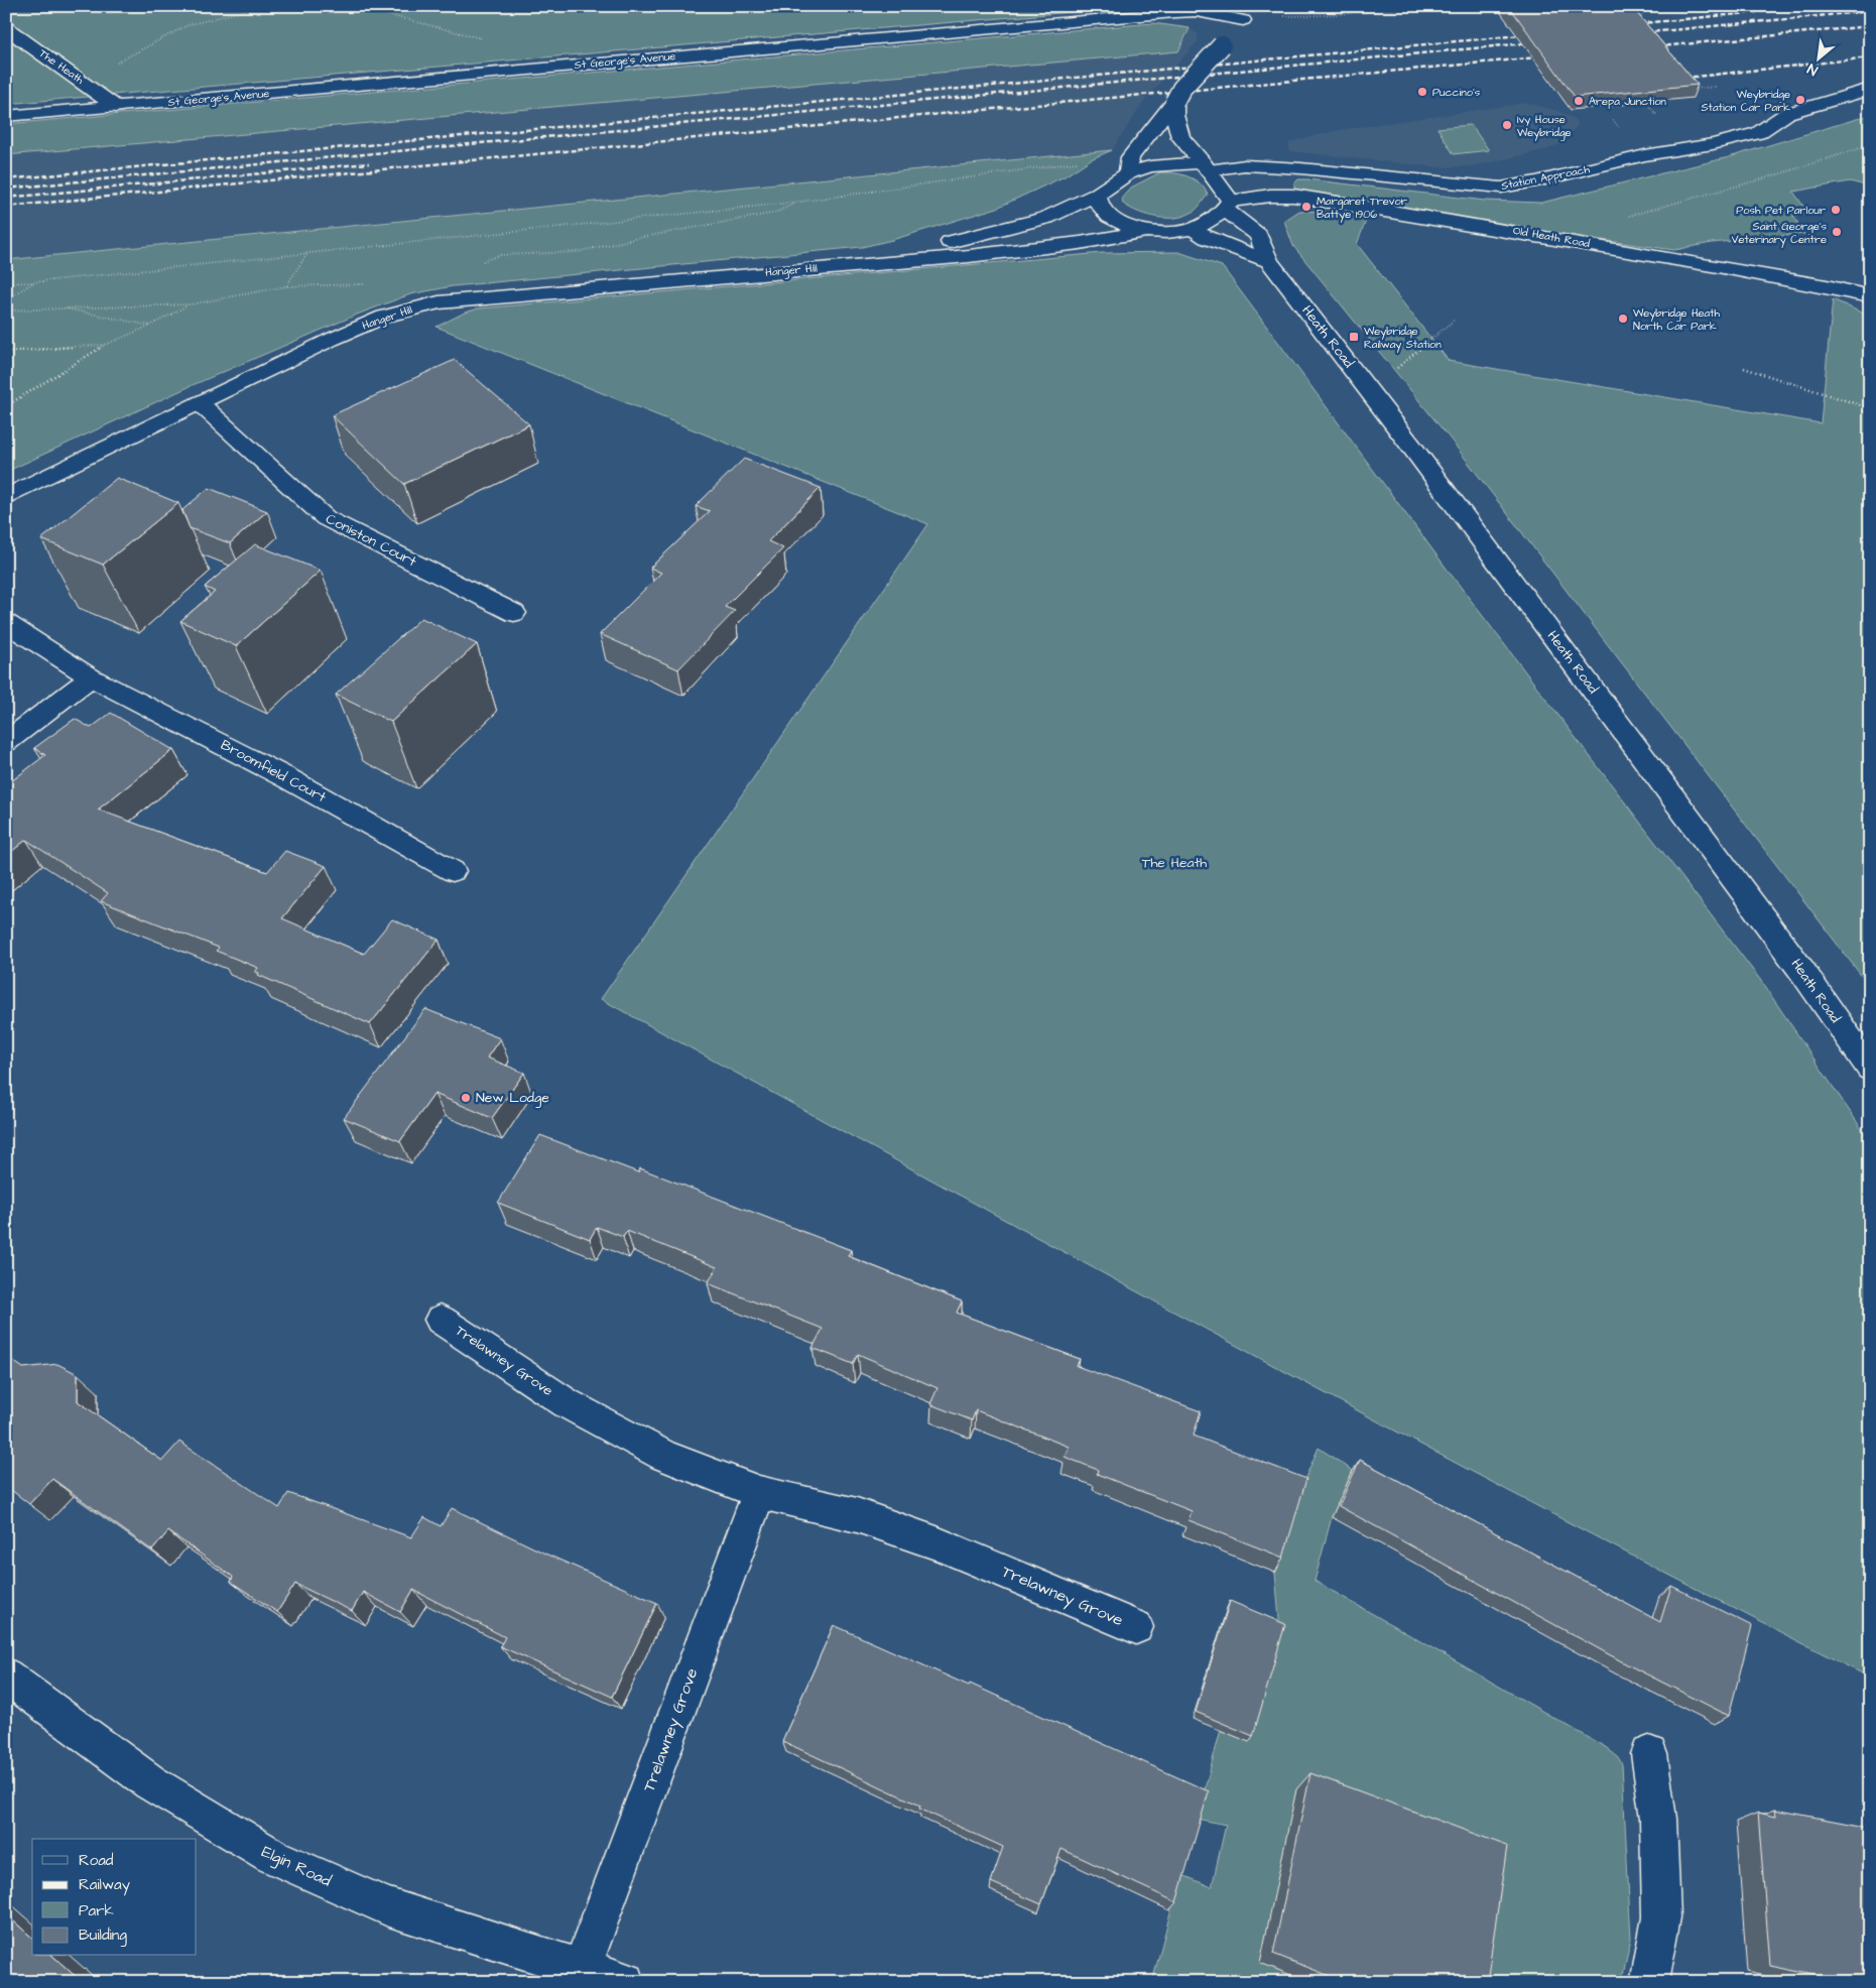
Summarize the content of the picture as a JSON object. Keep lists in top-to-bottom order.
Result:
{
  "streets": {
    "main road": [
      "St George’s Avenue",
      "The Heath",
      "Station Approach",
      "Old Heath Road",
      "Hanger Hill",
      "Heath Road",
      "Coniston Court",
      "Broomfield Court",
      "Trelawney Grove",
      "Elgin Road"
    ]
  },
  "crossings": [
    ["St George’s Avenue", "The Heath"],
    ["Station Approach", "Hanger Hill"],
    ["Station Approach", "Heath Road"],
    ["Old Heath Road", "Heath Road"],
    ["Hanger Hill", "Coniston Court"],
    ["Trelawney Grove", "Elgin Road"]
  ],
  "parks": ["The Heath"],
  "places": {
    "other": [
      "Puccino's",
      "Weybridge Station Car Park",
      "Arepa Junction",
      "Ivy House Weybridge",
      "Margaret Trevor Battye 1906",
      "Posh Pet Parlour",
      "Saint George's Veterinary Centre",
      "Weybridge Heath North Car Park",
      "New Lodge"
    ],
    "transit": ["Weybridge Railway Station"]
  },
  "legend": [
    "Road",
    "Railway",
    "Park",
    "Building"
  ],
  "north": "bottom left"
}
